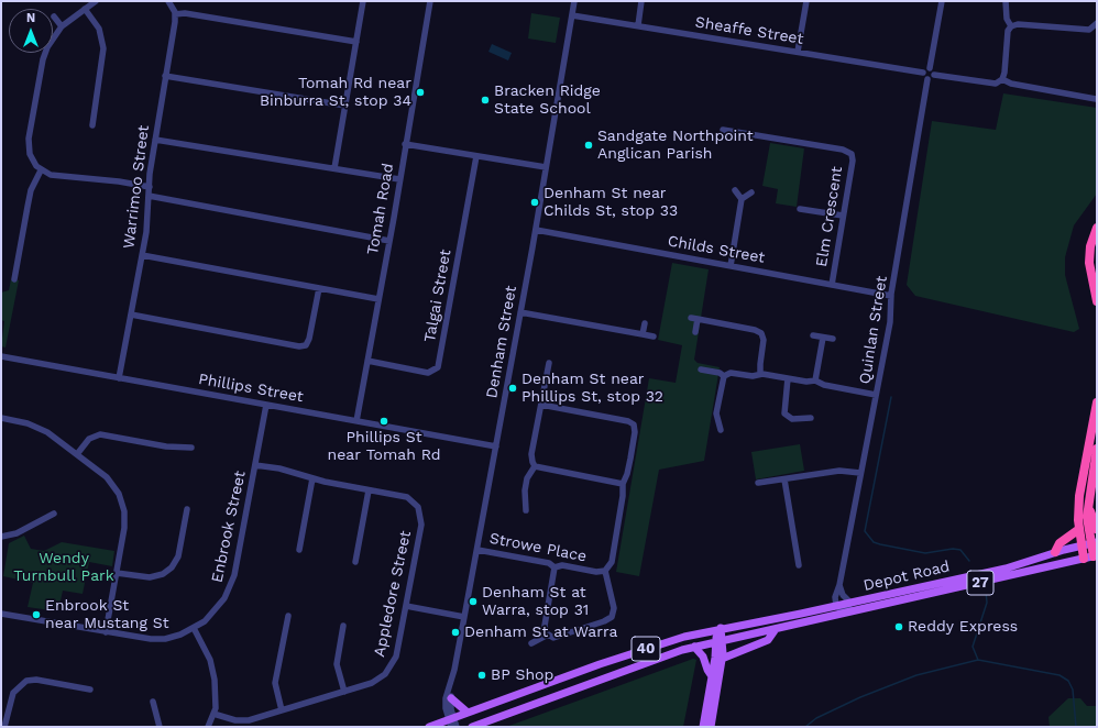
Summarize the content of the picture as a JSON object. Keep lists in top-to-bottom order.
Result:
{
  "streets": {
    "main road": ["Depot Road", "27", "40"],
    "street": [
      "Sheaffe Street",
      "Warrimoo Street",
      "Tomah Road",
      "Elm Crescent",
      "Childs Street",
      "Talgai Street",
      "Quinlan Street",
      "Denham Street",
      "Phillips Street",
      "Enbrook Street",
      "Strowe Place",
      "Appledore Street"
    ]
  },
  "crossings": [
    ["Sheaffe Street", "Quinlan Street"],
    ["Sheaffe Street", "Denham Street"],
    ["Warrimoo Street", "Phillips Street"],
    ["Tomah Road", "Talgai Street"],
    ["Tomah Road", "Phillips Street"],
    ["Elm Crescent", "Childs Street"],
    ["Childs Street", "Quinlan Street"],
    ["Childs Street", "Denham Street"],
    ["Quinlan Street", "Depot Road"],
    ["Denham Street", "Phillips Street"],
    ["Denham Street", "Strowe Place"],
    ["Denham Street", "40"],
    ["Phillips Street", "Enbrook Street"],
    ["Enbrook Street", "Appledore Street"],
    ["Depot Road", "27"],
    ["Depot Road", "40"],
    ["27", "40"]
  ],
  "parks": ["Wendy Turnbull Park"],
  "places": [
    "Tomah Rd near Binburra St, stop 34",
    "Bracken Ridge State School",
    "Sandgate Northpoint Anglican Parish",
    "Denham St near Childs St, stop 33",
    "Denham St near Phillips St, stop 32",
    "Phillips St near Tomah Rd",
    "Denham St at Warra, stop 31",
    "Enbrook St near Mustang St",
    "Reddy Express",
    "Denham St at Warra",
    "BP Shop"
  ],
  "north": "top"
}
